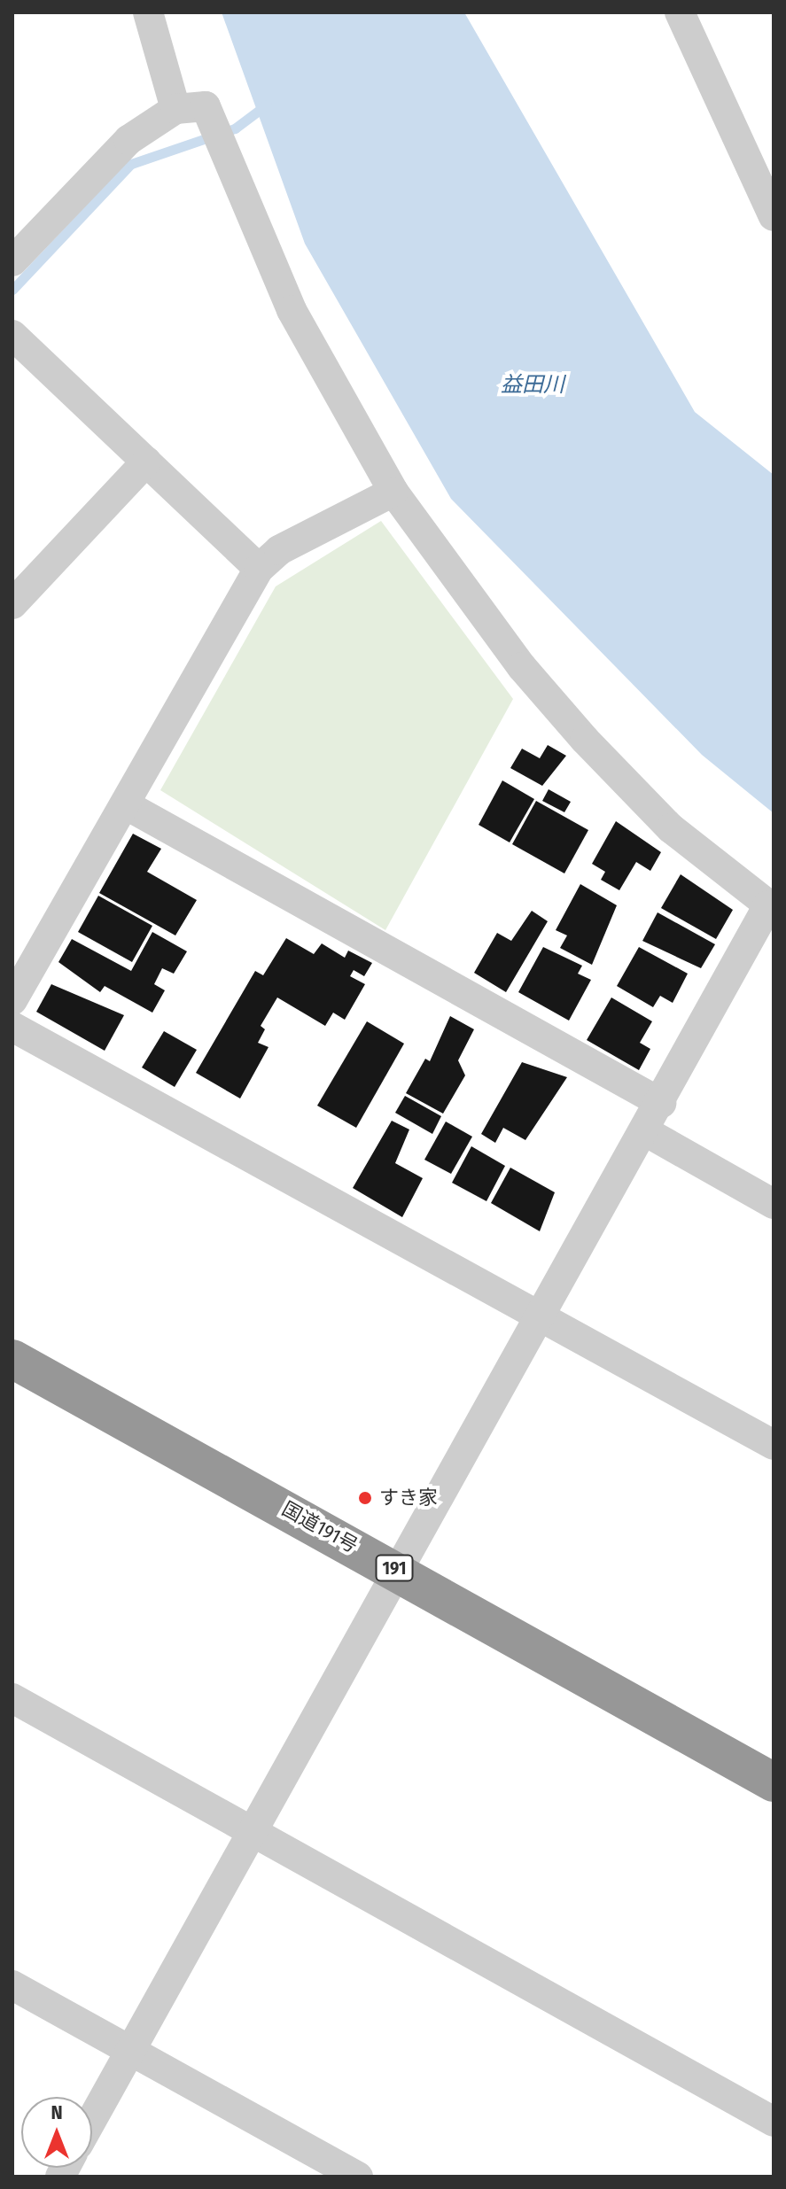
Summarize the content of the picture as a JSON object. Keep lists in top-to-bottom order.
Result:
{
  "streets": {
    "highway": ["国道191号", "191"]
  },
  "water": ["益田川"],
  "places": ["すき家"],
  "north": "top"
}
